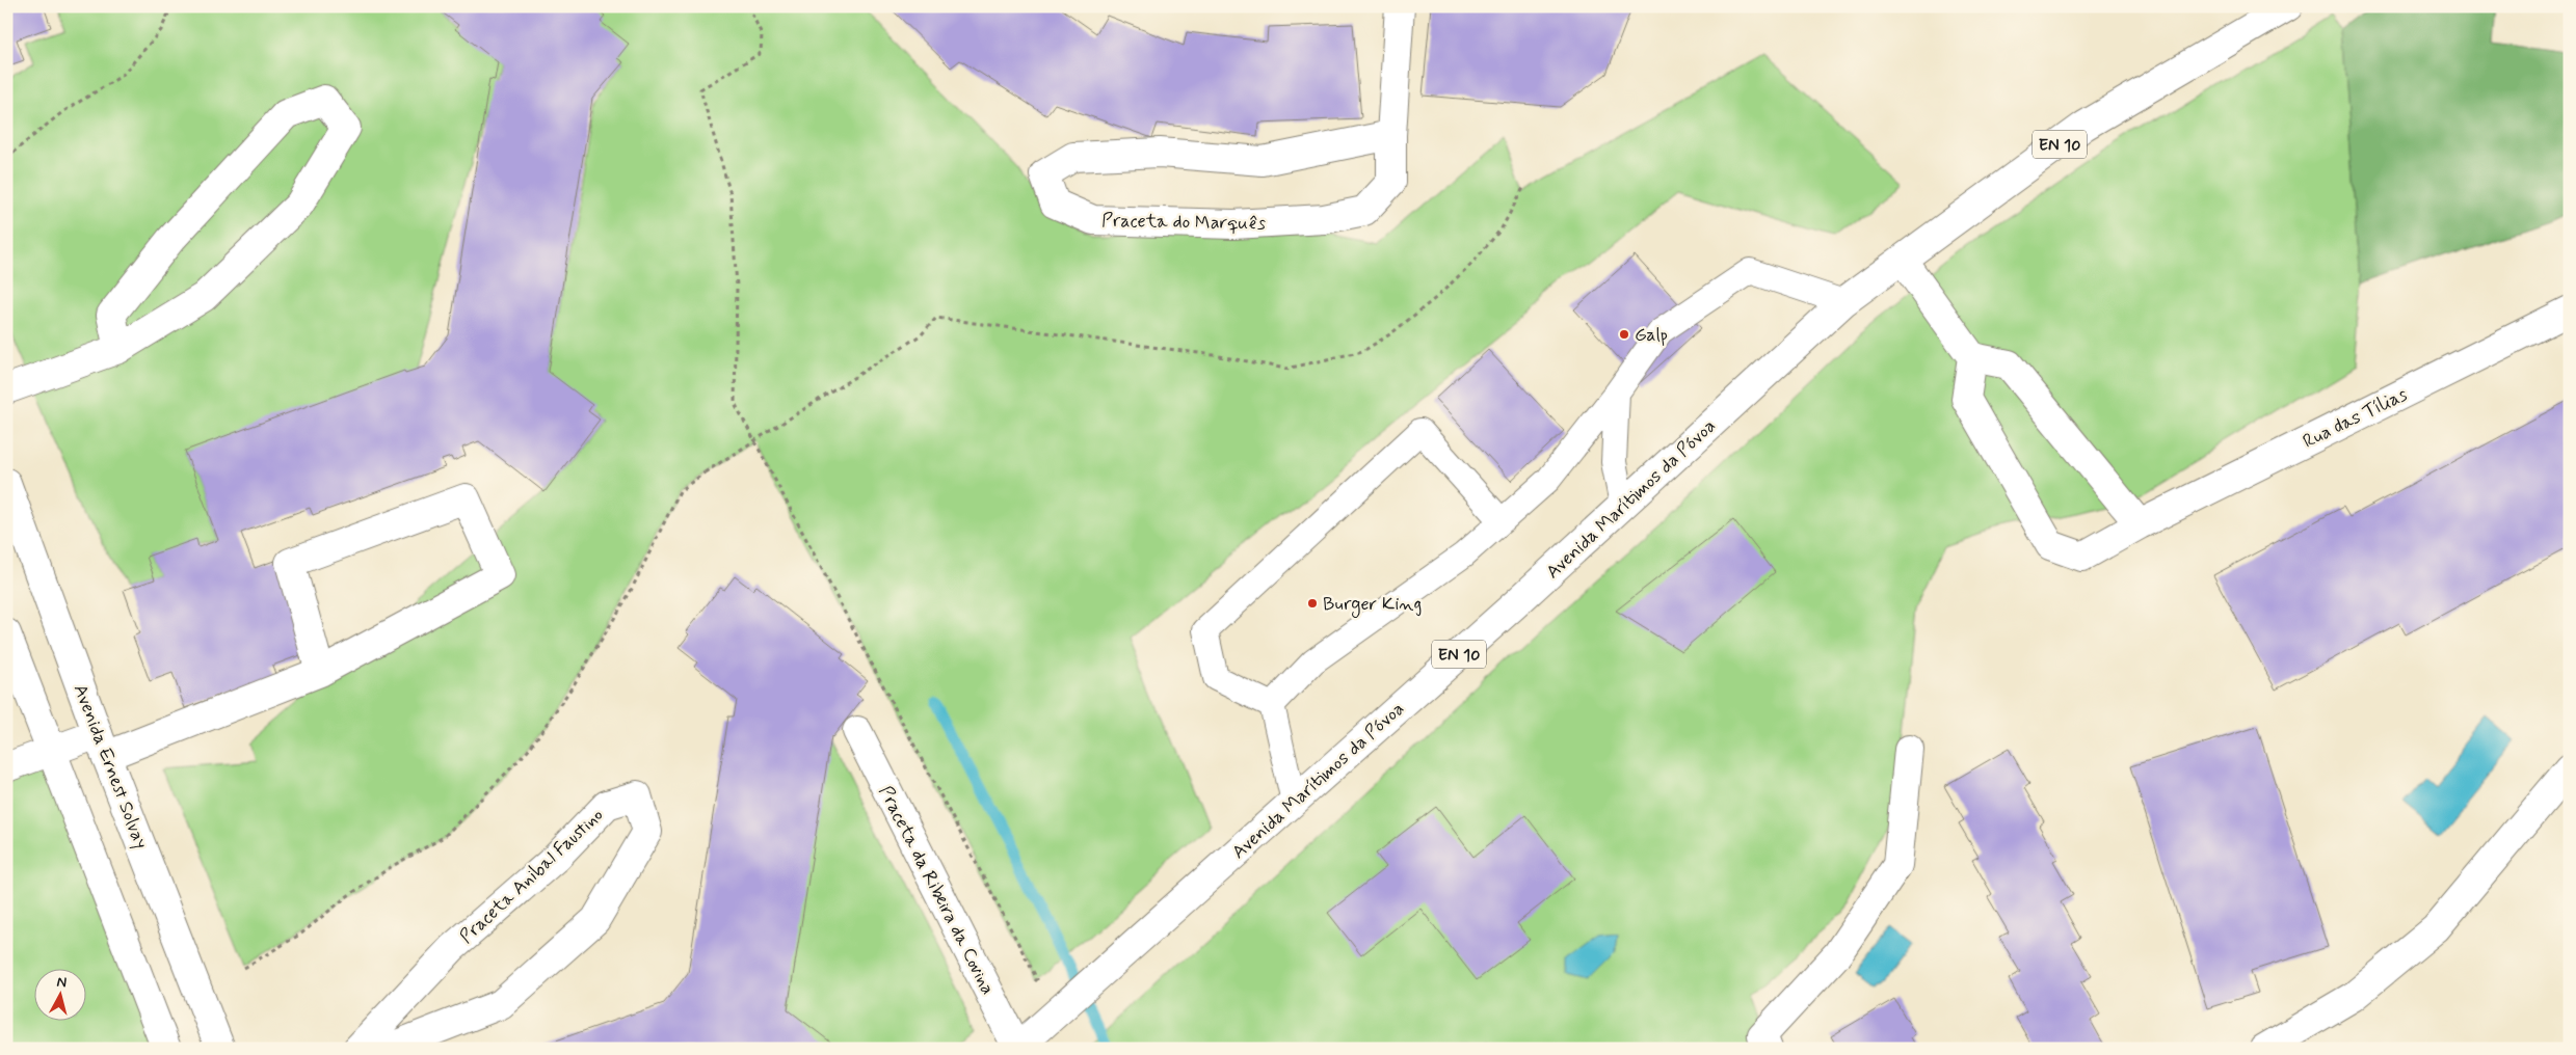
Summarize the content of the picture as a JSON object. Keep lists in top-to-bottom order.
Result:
{
  "streets": {
    "street": [
      "EN 10",
      "Praceta do Marquês",
      "Rua das Tílias",
      "Avenida Marítimos da Póvoa",
      "Avenida Ernest Solvay",
      "Praceta Anibal Faustino",
      "Praceta da Ribeira da Covina"
    ]
  },
  "crossings": [
    ["Avenida Marítimos da Póvoa", "Praceta da Ribeira da Covina"]
  ],
  "places": ["Galp", "Burger King"],
  "north": "top"
}
